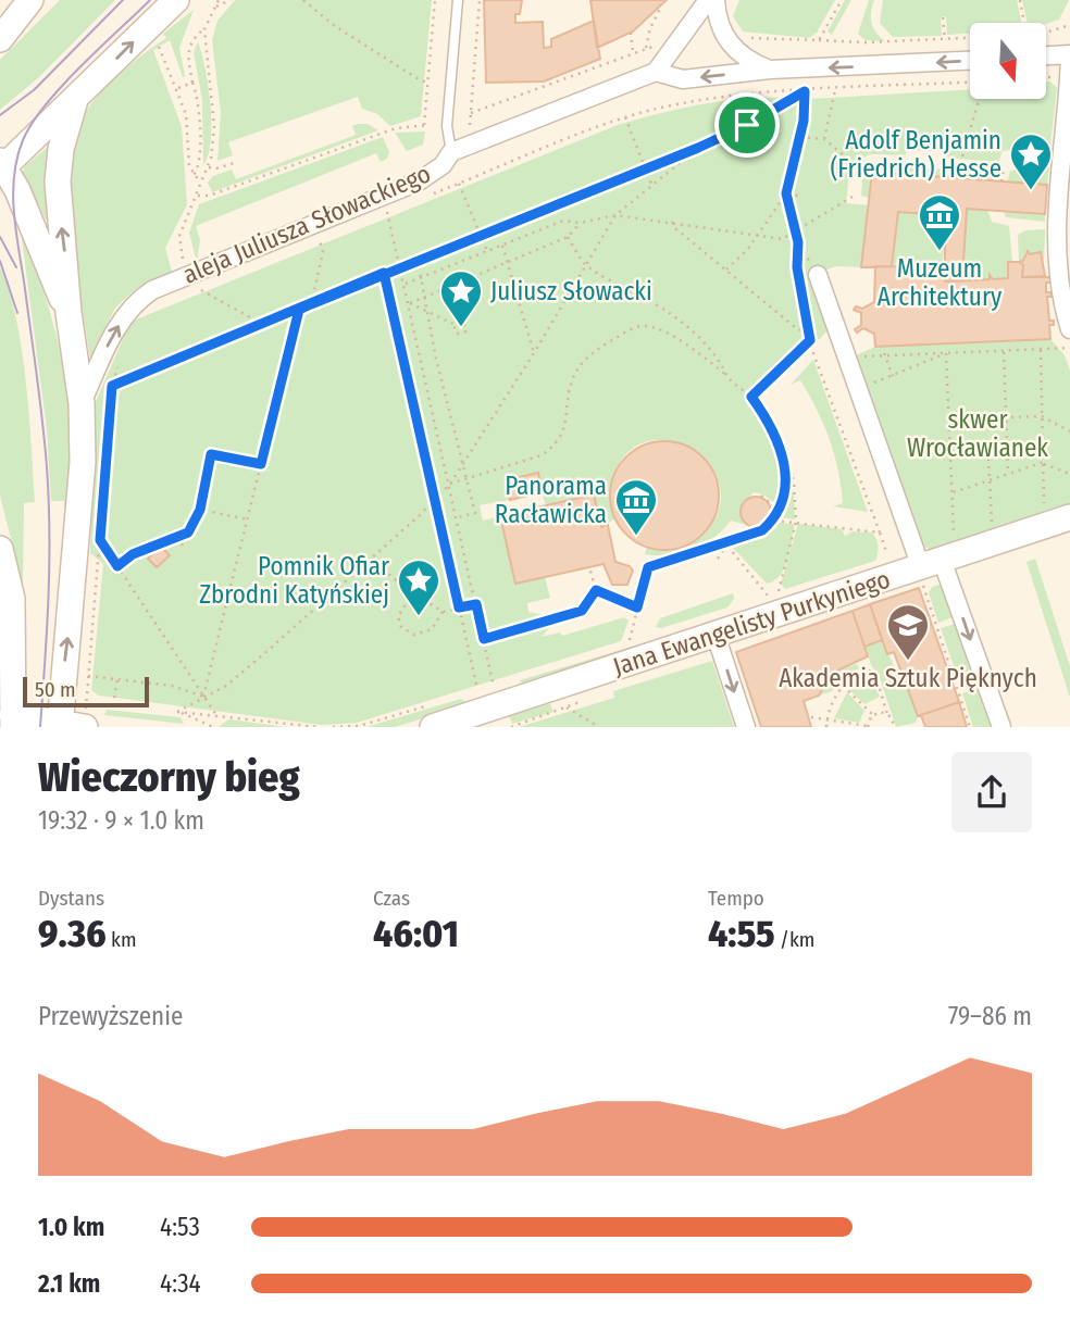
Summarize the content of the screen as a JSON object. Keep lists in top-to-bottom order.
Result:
{
  "streets": {
    "main road": ["Jana Ewangelisty Purkyniego"],
    "street": ["aleja Juliusza Słowackiego"]
  },
  "one_way": ["aleja Juliusza Słowackiego"],
  "parks": ["skwer Wrocławianek"],
  "places": {
    "place": ["Adolf Benjamin (Friedrich) Hesse", "Juliusz Słowacki", "Pomnik Ofiar Zbrodni Katyńskiej"],
    "museum": ["Muzeum Architektury", "Panorama Racławicka"],
    "school or university": ["Akademia Sztuk Pięknych"]
  },
  "scale_bar": "50 m",
  "north": "bottom",
  "page": {
    "scale": "50 m",
    "heading": ["Wieczorny bieg", "19:32 · 9 × 1.0 km"],
    "stats": [
      ["Dystans", "9.36 km"],
      ["Czas", "46:01"],
      ["Tempo", "4:55 /km"]
    ],
    "chart": ["Przewyższenie", "79–86 m"],
    "list": [
      {
        "name": "1.0 km",
        "note": "4:53"
      },
      {
        "name": "2.1 km",
        "note": "4:34"
      }
    ]
  }
}
